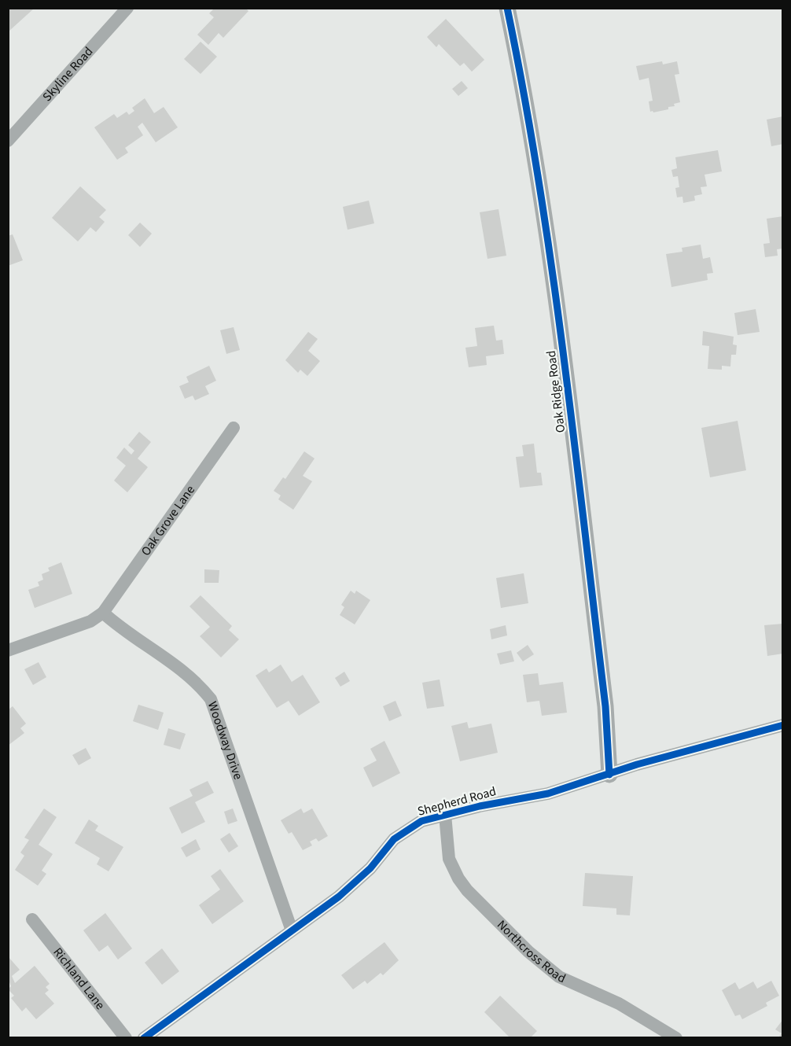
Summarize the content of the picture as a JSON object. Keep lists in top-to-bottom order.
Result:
{
  "streets": {
    "street": [
      "Skyline Road",
      "Oak Ridge Road",
      "Oak Grove Lane",
      "Woodway Drive",
      "Shepherd Road",
      "Northcross Road",
      "Richland Lane"
    ]
  },
  "crossings": [
    ["Oak Ridge Road", "Shepherd Road"],
    ["Oak Grove Lane", "Woodway Drive"],
    ["Woodway Drive", "Shepherd Road"],
    ["Shepherd Road", "Northcross Road"]
  ]
}
